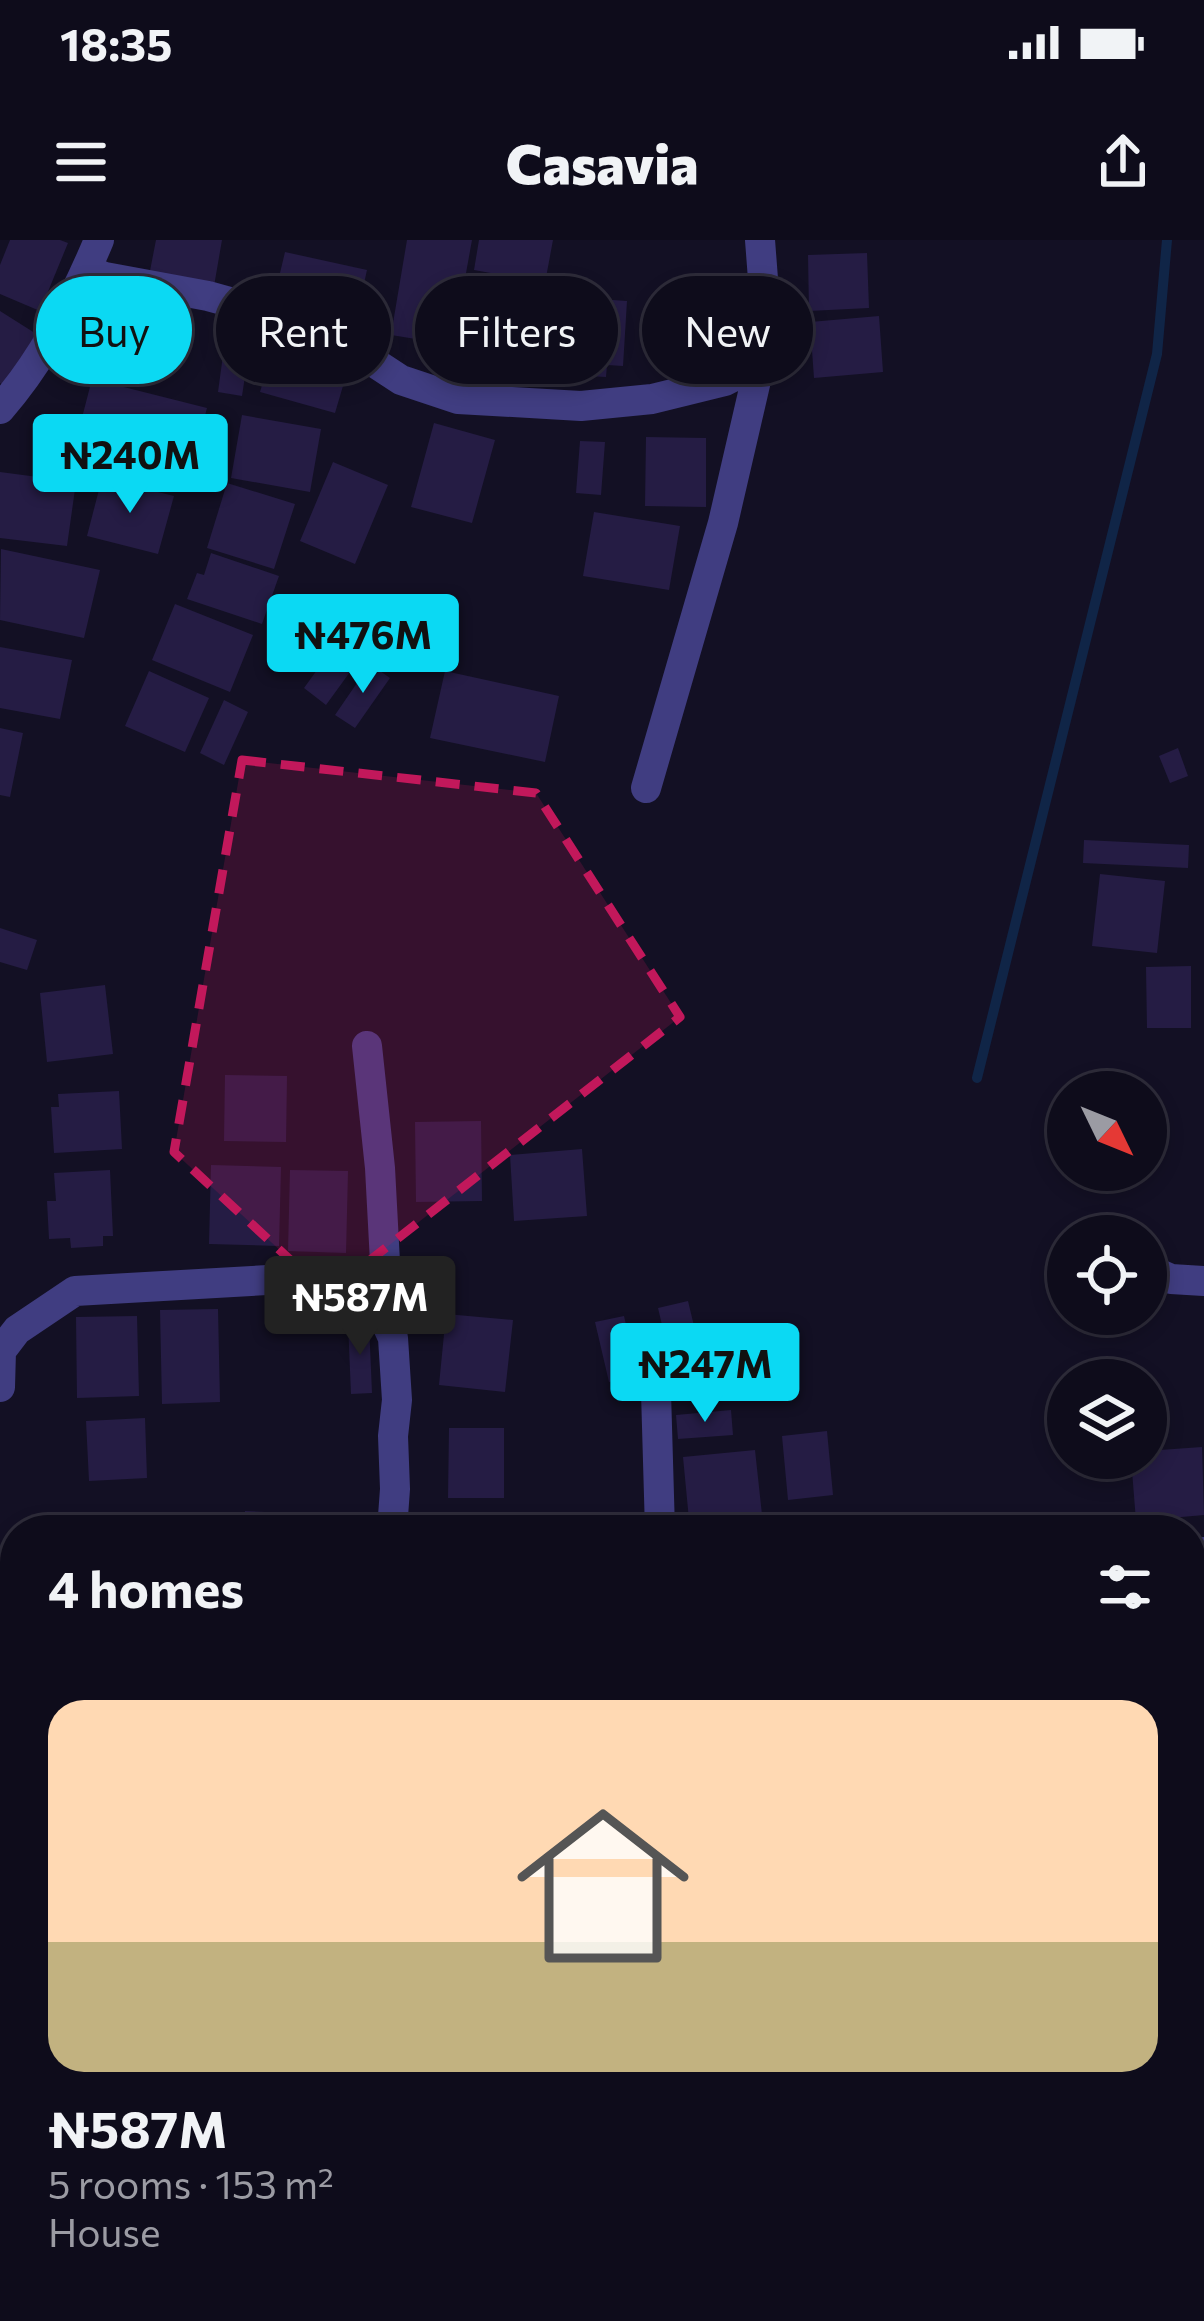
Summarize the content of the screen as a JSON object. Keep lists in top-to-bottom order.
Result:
{
  "north": "bottom right",
  "page": {
    "status": "18:35",
    "header": "Casavia",
    "chip": [
      "Buy",
      "Rent",
      "Filters",
      "New"
    ],
    "price": [
      "₦240M",
      "₦476M",
      "₦587M",
      "₦247M"
    ],
    "heading": "4 homes",
    "list": [
      {
        "name": "₦587M",
        "note": "5 rooms · 153 m² · House"
      }
    ]
  }
}
